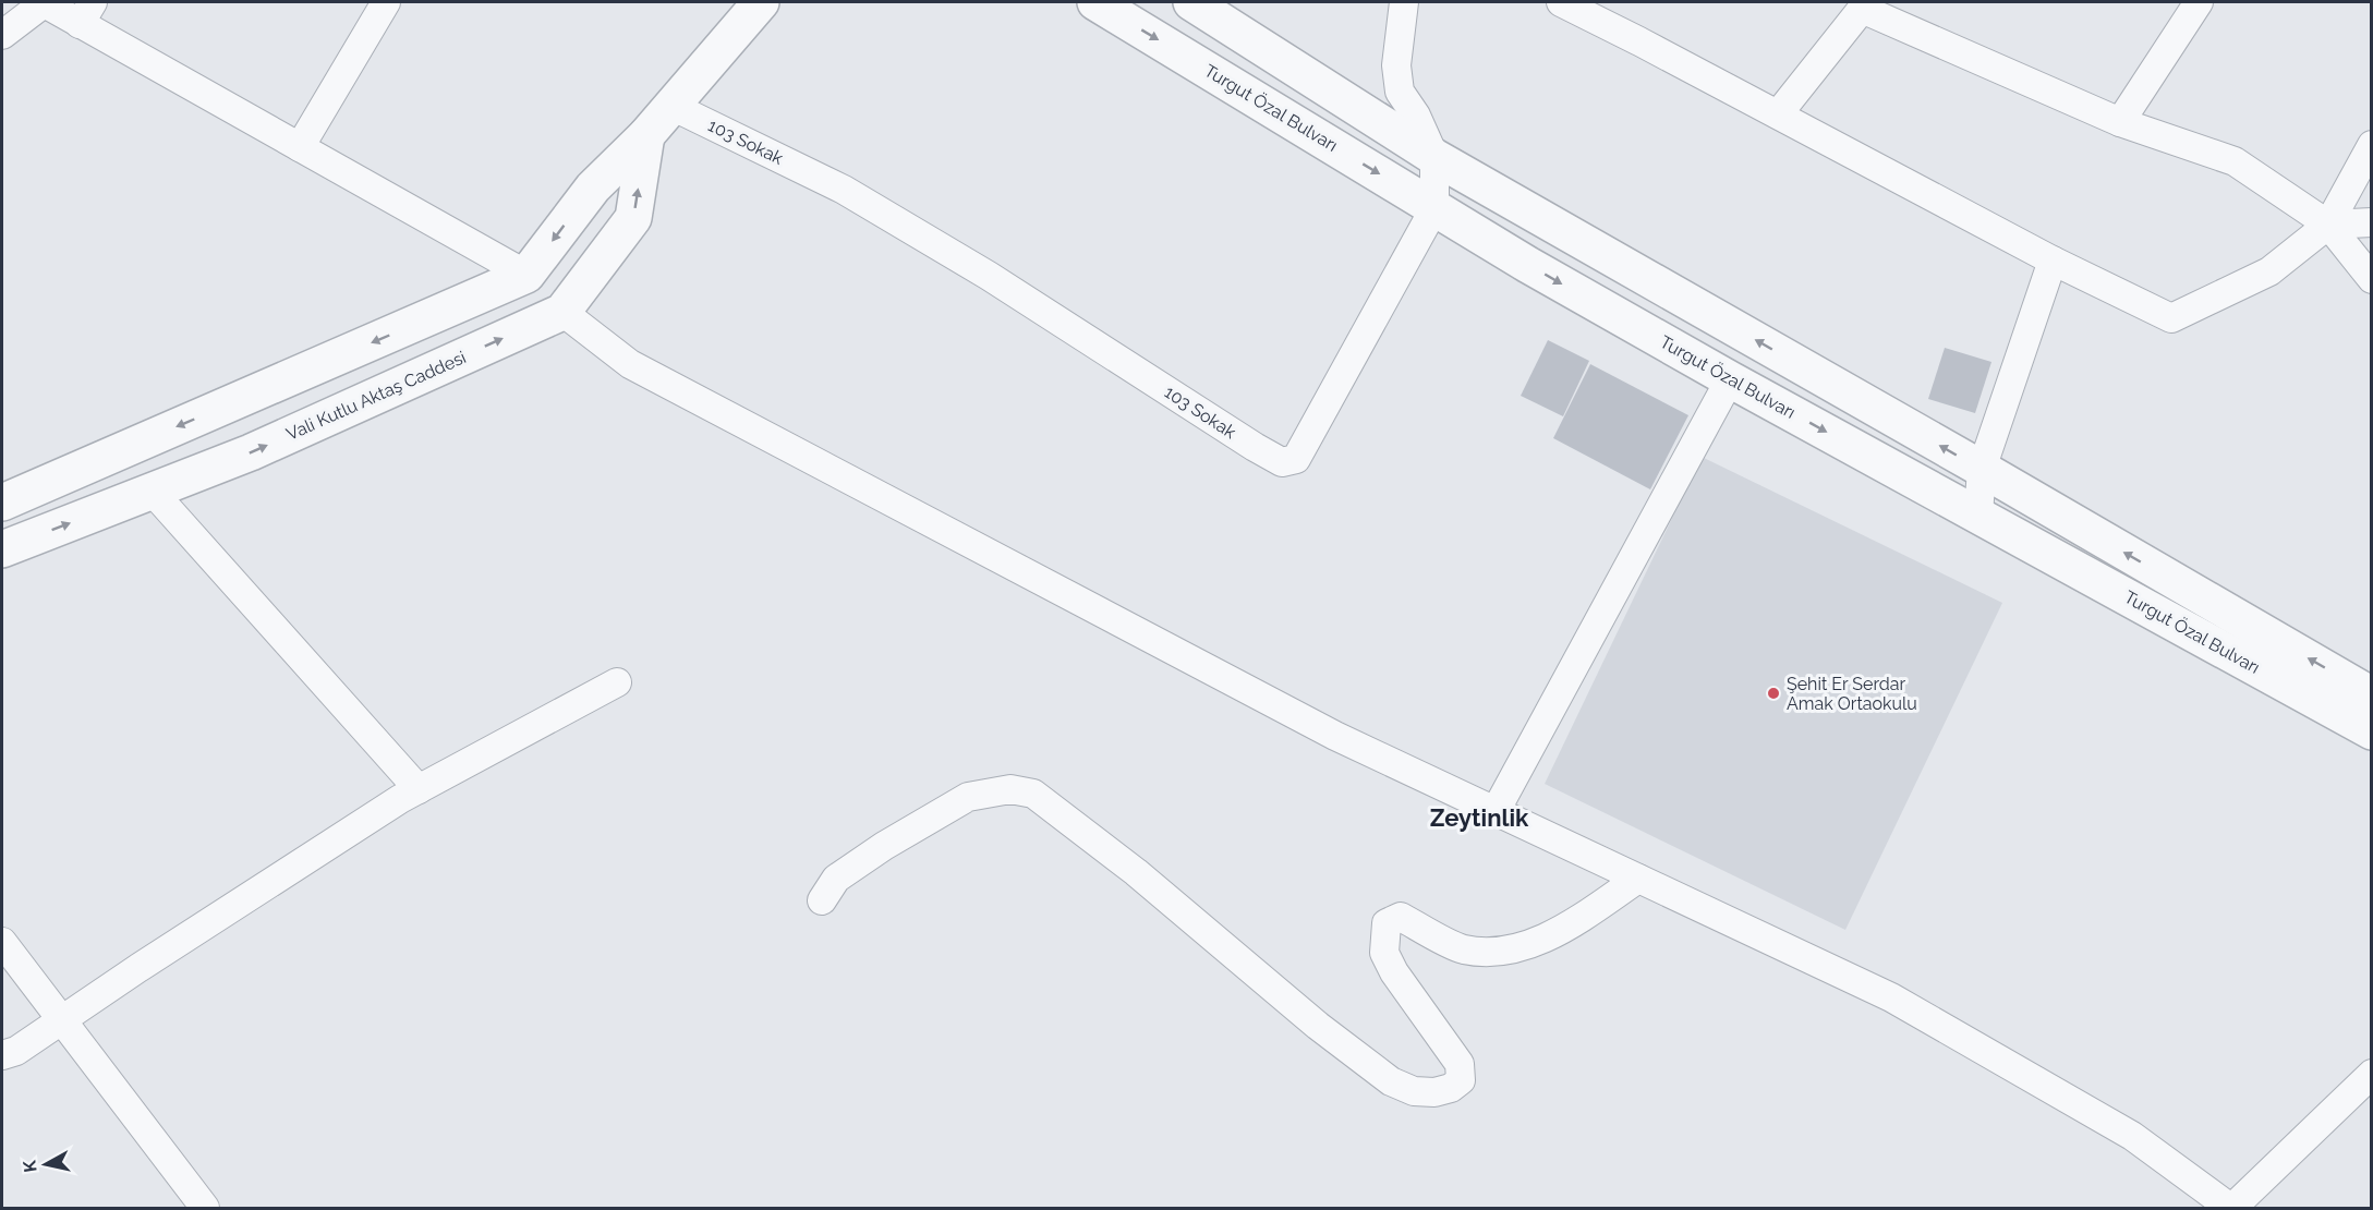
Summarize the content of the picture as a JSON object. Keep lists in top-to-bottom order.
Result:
{
  "streets": {
    "street": ["Turgut Özal Bulvarı", "103 Sokak", "Vali Kutlu Aktaş Caddesi"]
  },
  "crossings": [
    ["Turgut Özal Bulvarı", "103 Sokak"]
  ],
  "districts": ["Zeytinlik"],
  "places": ["Şehit Er Serdar Amak Ortaokulu"],
  "north": "left"
}
